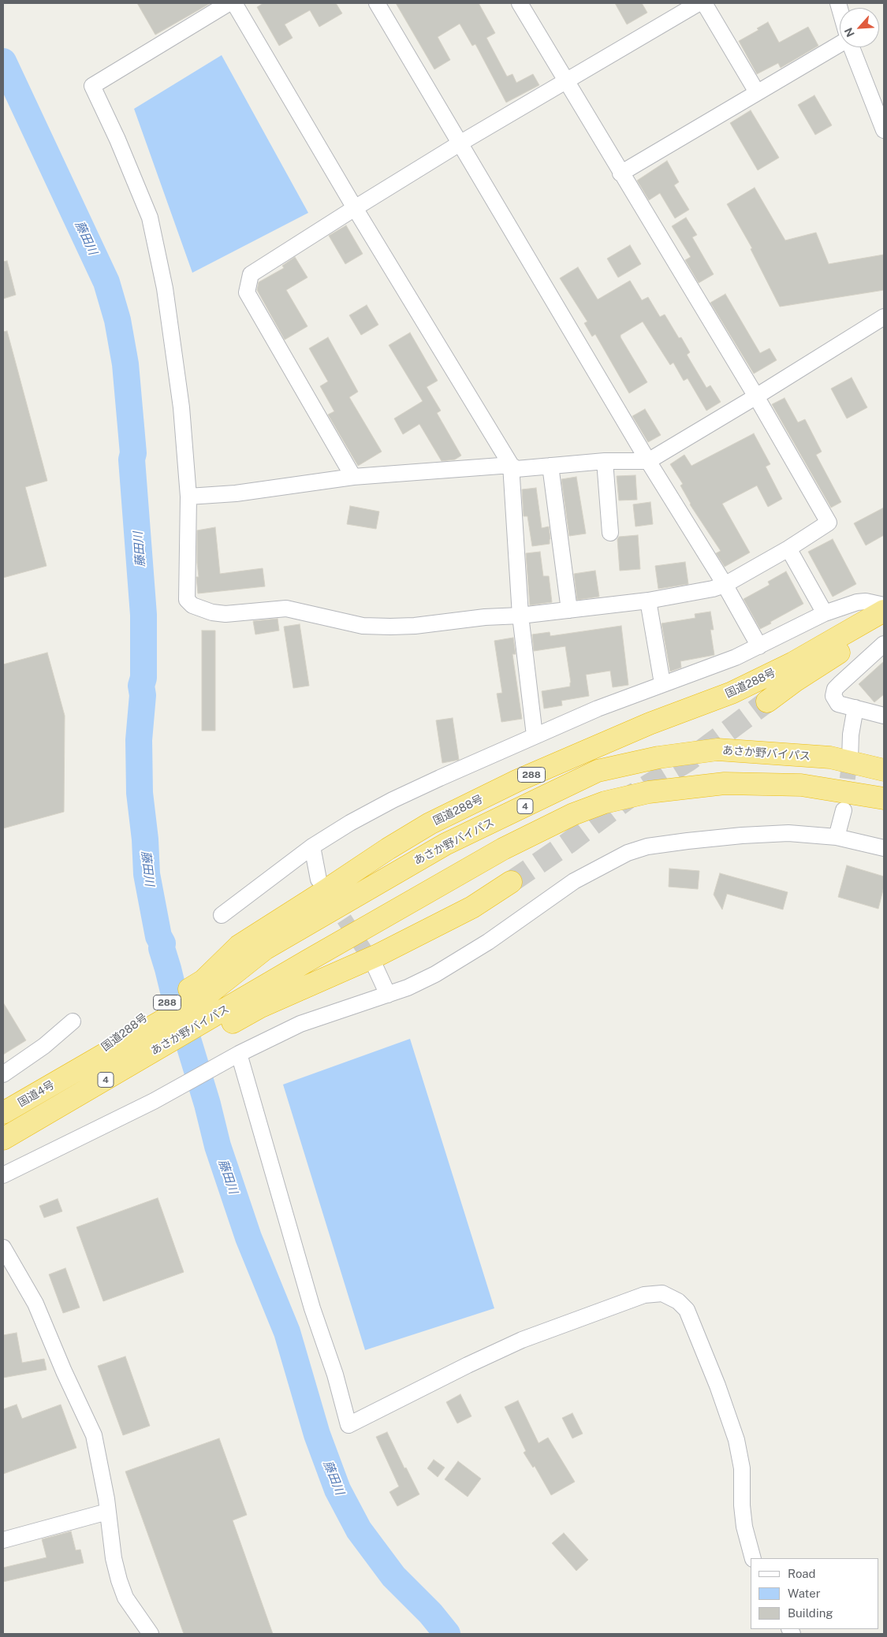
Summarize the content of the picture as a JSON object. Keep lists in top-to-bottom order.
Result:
{
  "streets": {
    "highway": [
      "国道288号",
      "あさか野バイパス",
      "288",
      "4",
      "国道4号"
    ]
  },
  "crossings": [
    ["国道288号", "あさか野バイパス"],
    ["国道288号", "国道4号"],
    ["あさか野バイパス", "国道4号"]
  ],
  "water": ["藤田川"],
  "legend": ["Road", "Water", "Building"],
  "north": "bottom left"
}
